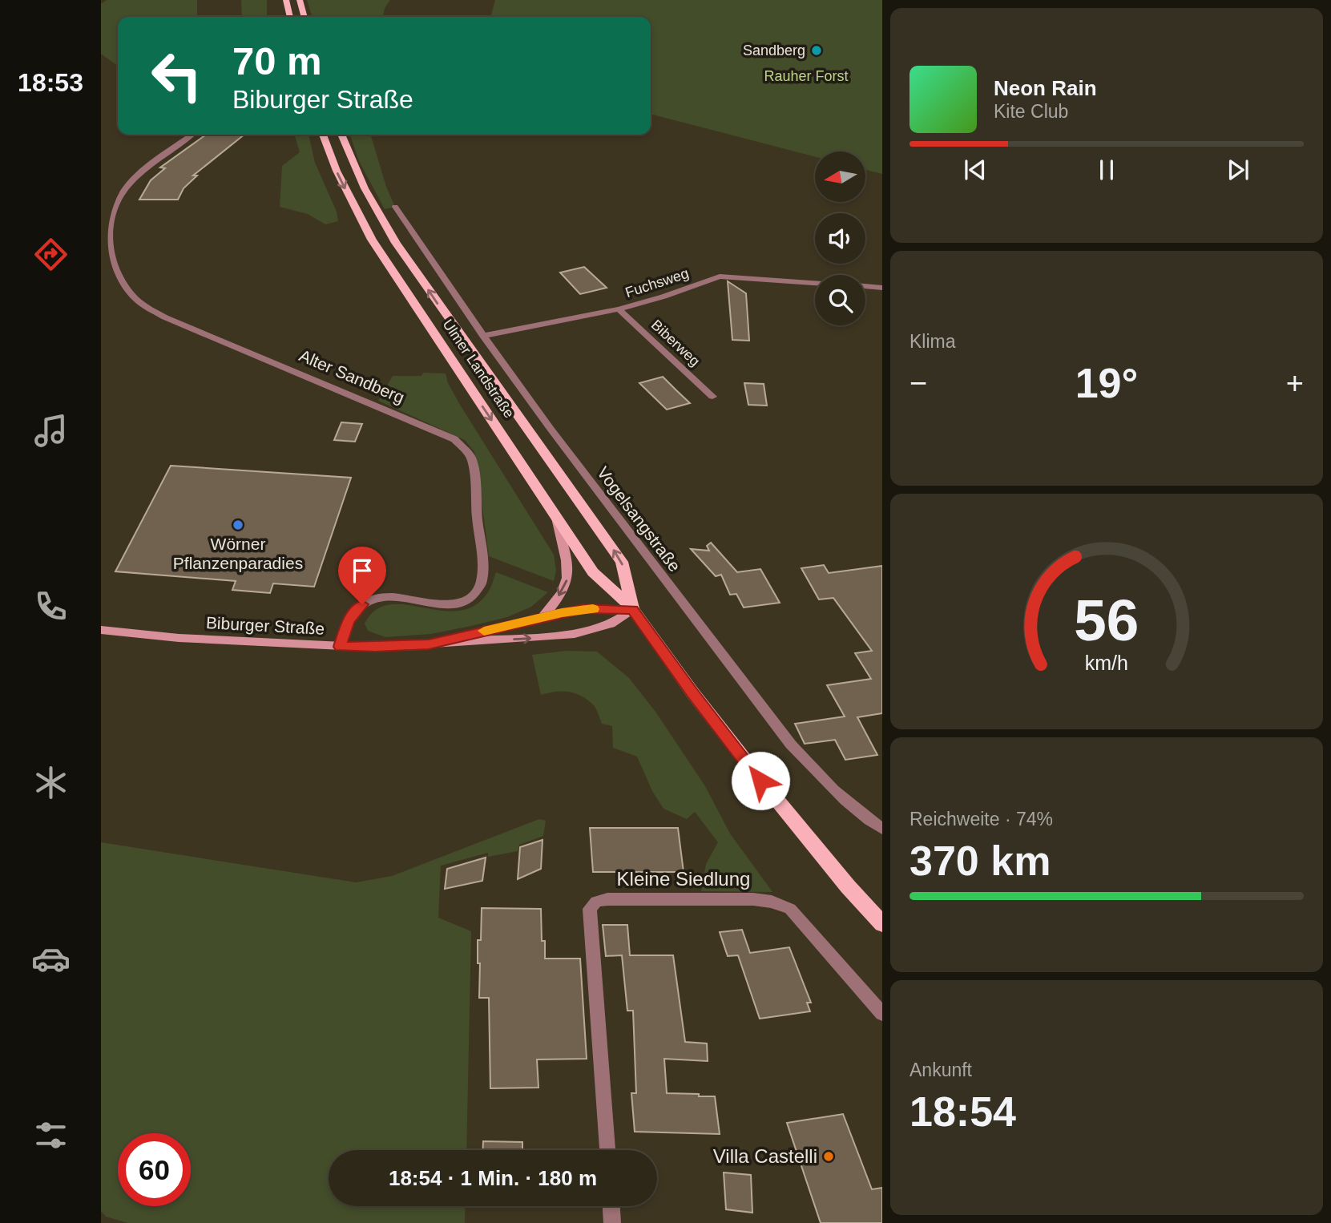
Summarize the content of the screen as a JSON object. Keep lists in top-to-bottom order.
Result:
{
  "streets": {
    "main road": ["Ulmer Landstraße"],
    "street": [
      "Fuchsweg",
      "Biberweg",
      "Alter Sandberg",
      "Vogelsangstraße",
      "Biburger Straße",
      "Kleine Siedlung"
    ]
  },
  "crossings": [
    ["Fuchsweg", "Biberweg"],
    ["Fuchsweg", "Vogelsangstraße"],
    ["Ulmer Landstraße", "Biburger Straße"],
    ["Alter Sandberg", "Biburger Straße"]
  ],
  "parks": ["Rauher Forst"],
  "places": ["Sandberg", "Wörner Pflanzenparadies", "Villa Castelli"],
  "north": "left",
  "page": {
    "tabs": "18:53",
    "turn": ["70 m", "Biburger Straße"],
    "song": ["Neon Rain", "Kite Club"],
    "tile": [
      "Klima",
      ["Reichweite · 74%", "370 km"],
      ["Ankunft", "18:54"]
    ],
    "heat": ["−", "19°", "+"],
    "limit": "60",
    "trip": "18:54 · 1 Min. · 180 m",
    "gauge": ["56", "km/h"]
  }
}
